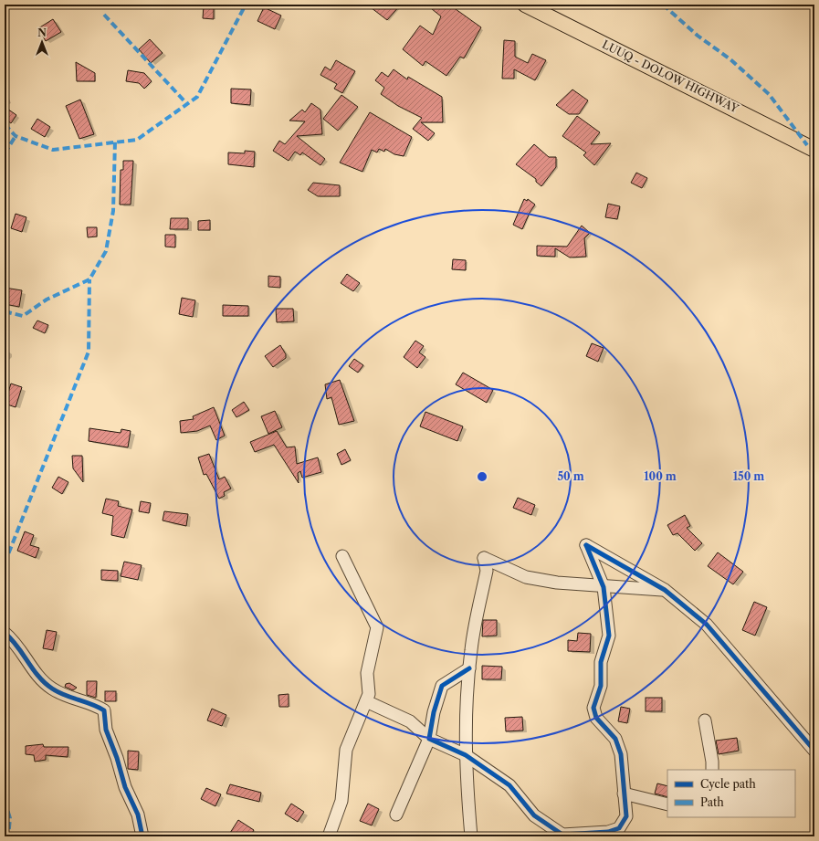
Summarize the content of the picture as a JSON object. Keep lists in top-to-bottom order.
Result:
{
  "streets": {
    "main road": ["LUUQ - DOLOW HIGHWAY"]
  },
  "legend": ["Cycle path", "Path"],
  "north": "top",
  "rings": ["50 m", "100 m", "150 m"]
}
